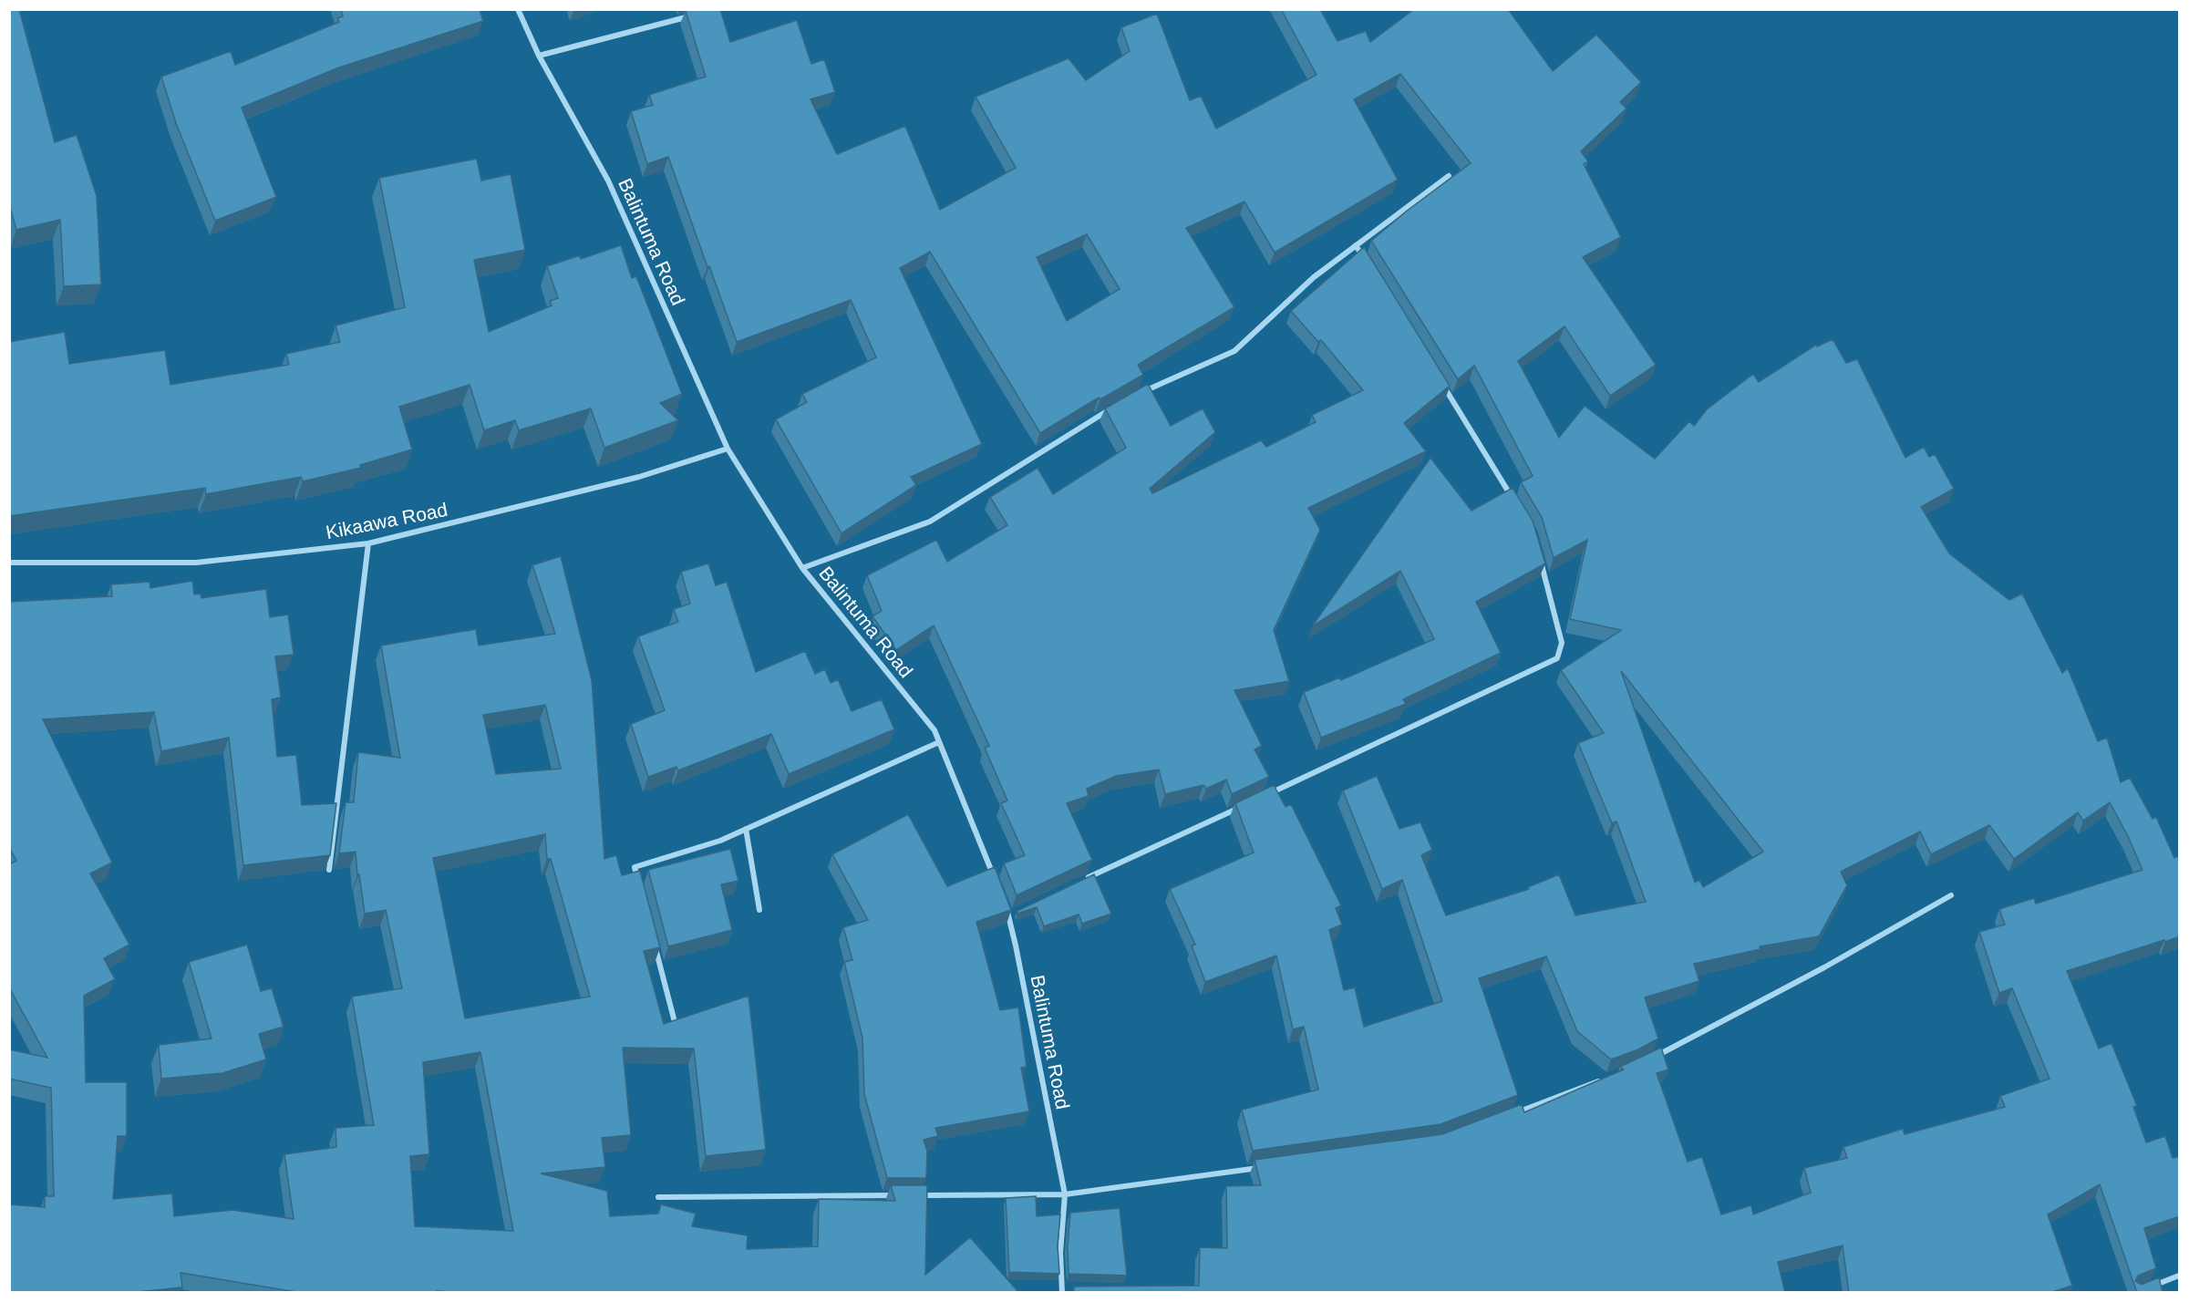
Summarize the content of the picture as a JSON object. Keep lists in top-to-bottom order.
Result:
{
  "streets": {
    "street": ["Balintuma Road", "Kikaawa Road"]
  },
  "crossings": [
    ["Balintuma Road", "Kikaawa Road"]
  ]
}
